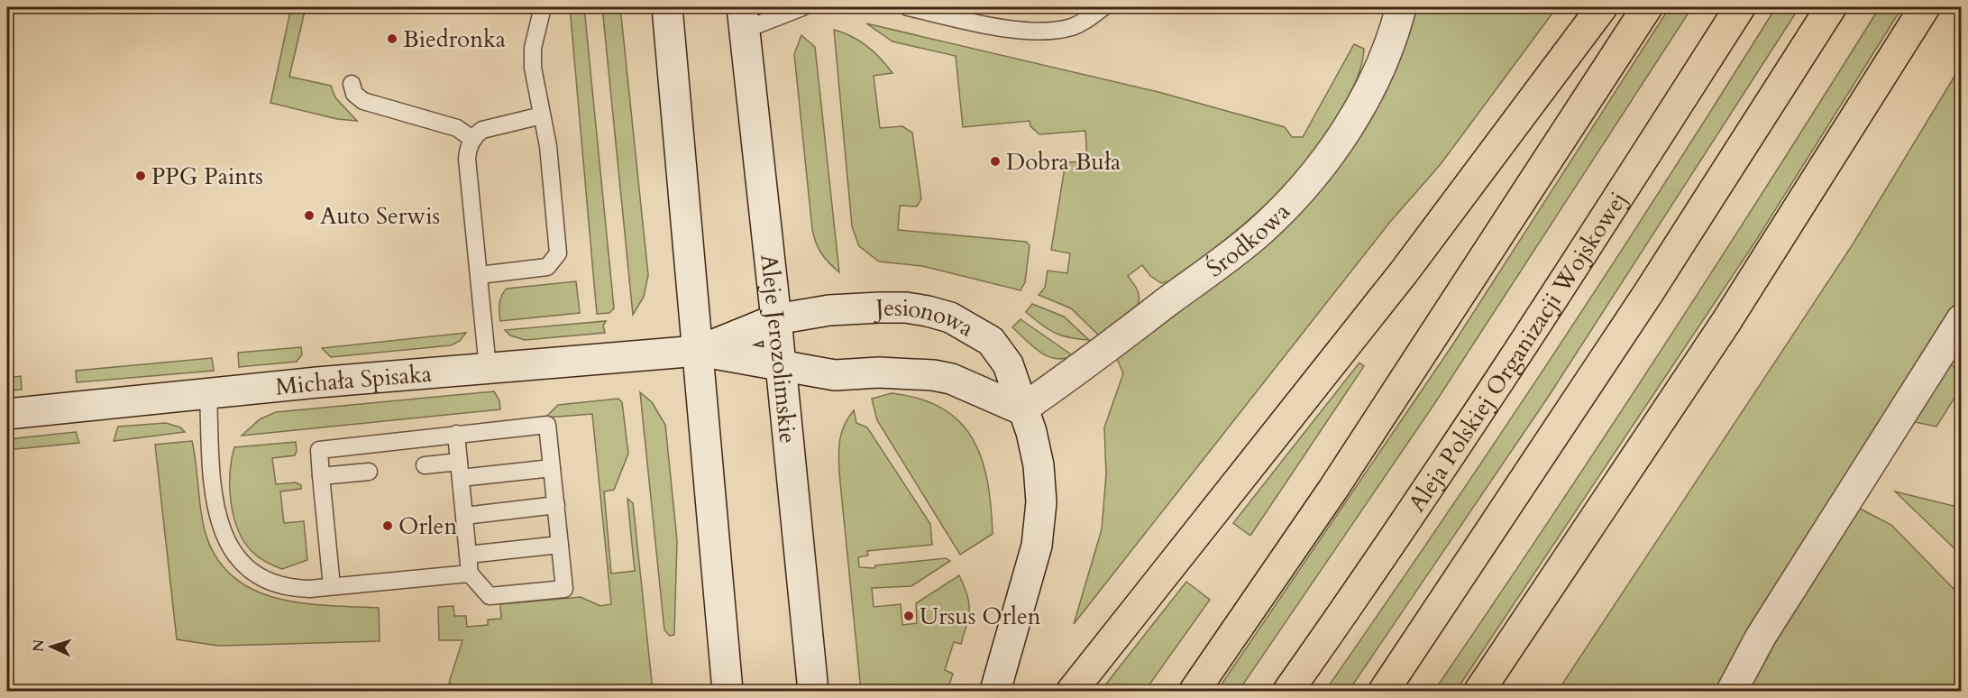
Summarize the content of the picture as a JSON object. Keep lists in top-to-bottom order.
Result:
{
  "streets": {
    "highway": ["Aleja Polskiej Organizacji Wojskowej"],
    "street": [
      "Środkowa",
      "Jesionowa",
      "Aleje Jerozolimskie",
      "Michała Spisaka"
    ]
  },
  "crossings": [
    ["Środkowa", "Jesionowa"],
    ["Jesionowa", "Aleje Jerozolimskie"],
    ["Jesionowa", "Michała Spisaka"],
    ["Aleje Jerozolimskie", "Michała Spisaka"]
  ],
  "places": [
    "Biedronka",
    "Dobra Buła",
    "PPG Paints",
    "Auto Serwis",
    "Orlen",
    "Ursus Orlen"
  ],
  "north": "left"
}
